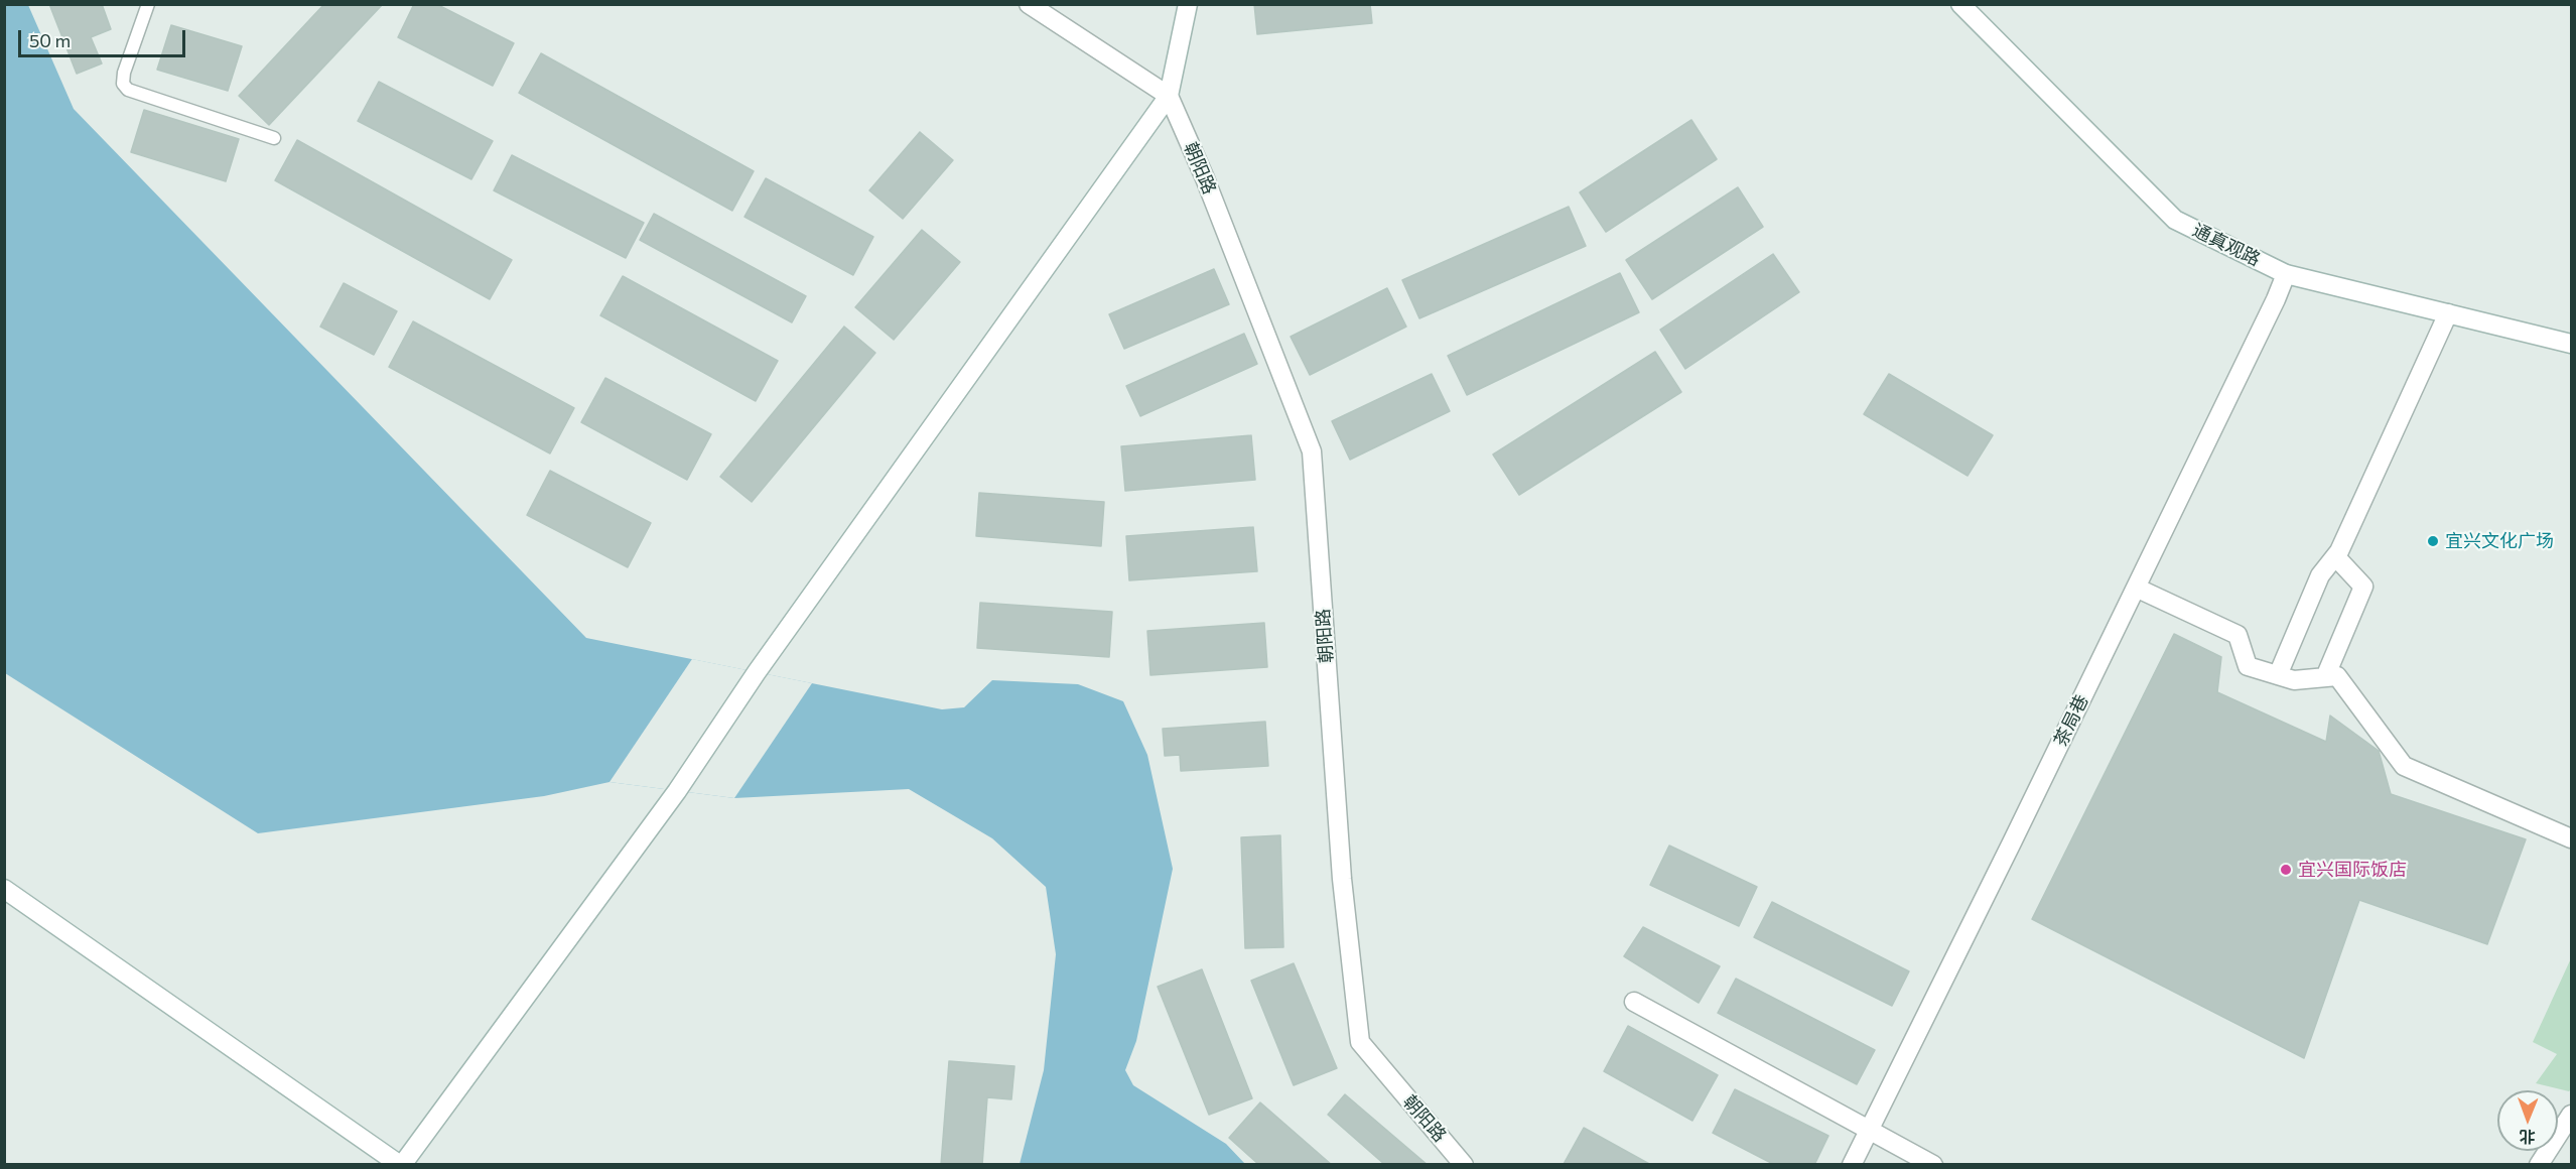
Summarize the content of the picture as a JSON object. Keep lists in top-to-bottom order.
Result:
{
  "streets": {
    "street": ["朝阳路", "通真观路", "茶局巷"]
  },
  "crossings": [
    ["通真观路", "茶局巷"]
  ],
  "places": ["宜兴文化广场", "宜兴国际饭店"],
  "scale_bar": "50 m",
  "north": "bottom"
}
